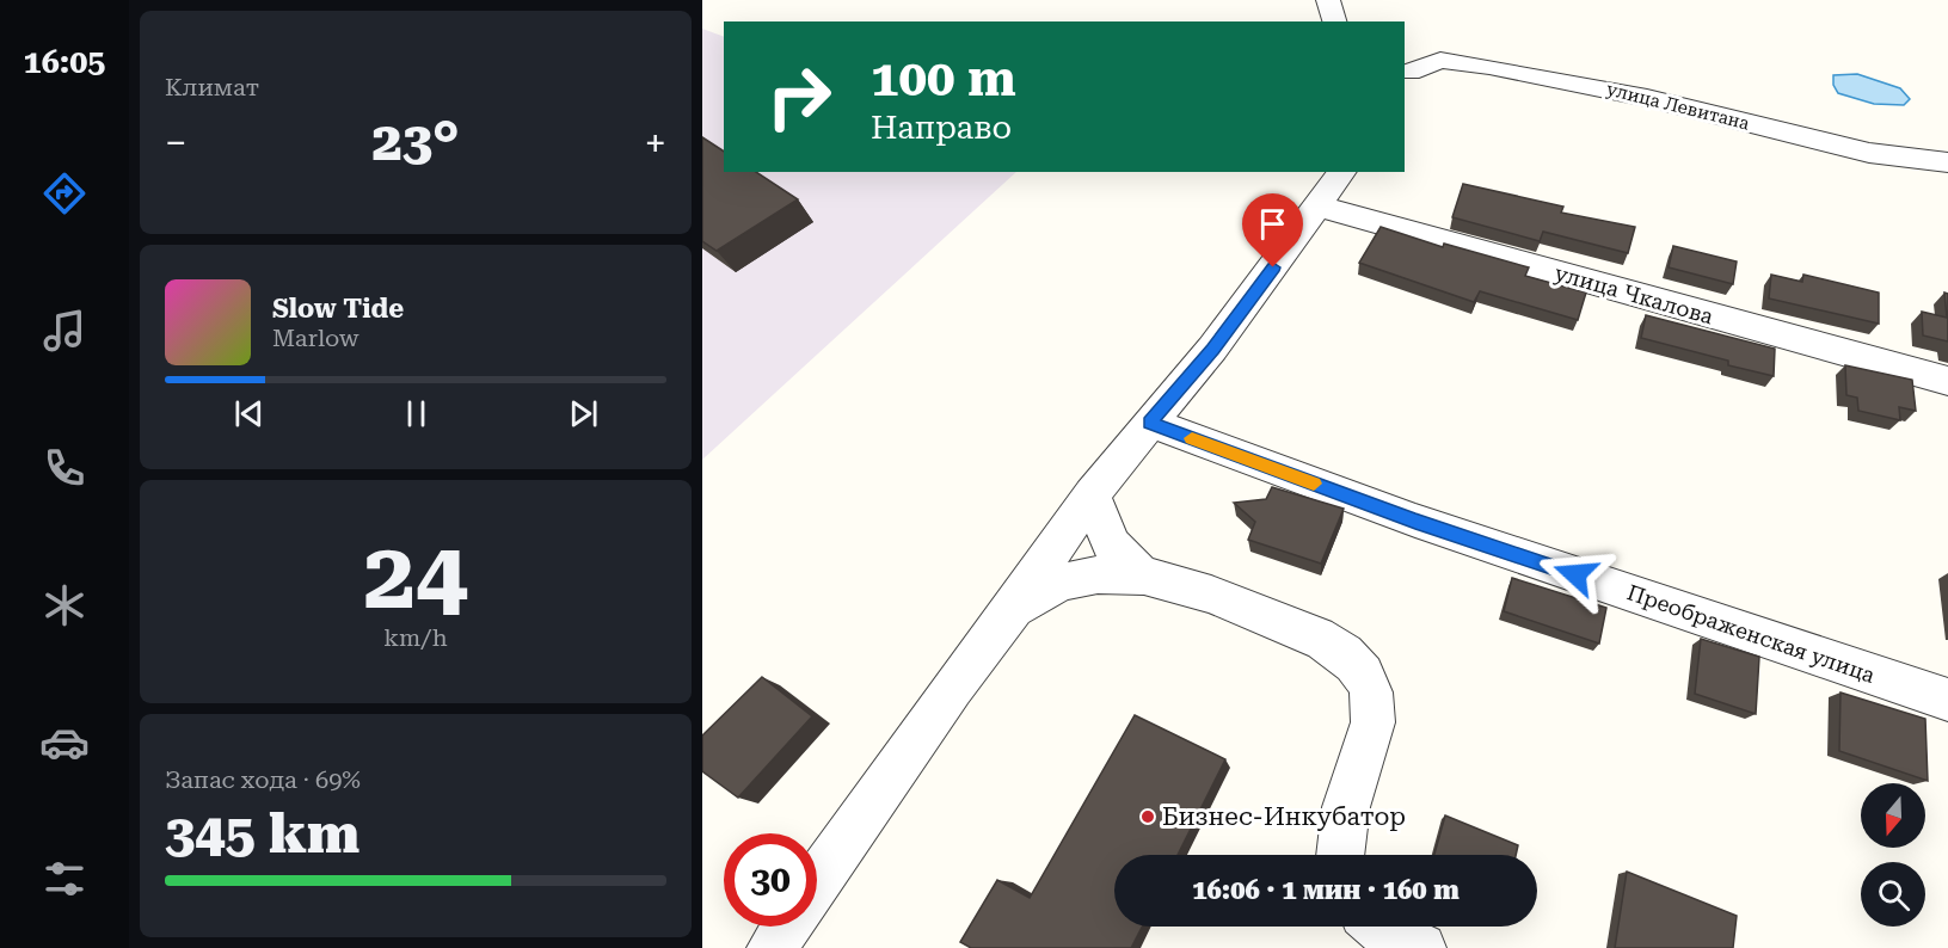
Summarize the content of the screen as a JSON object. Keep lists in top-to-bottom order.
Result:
{
  "streets": {
    "street": ["улица Левитана", "улица Чкалова", "Преображенская улица"]
  },
  "places": ["Бизнес-Инкубатор"],
  "north": "bottom",
  "page": {
    "tabs": "16:05",
    "tile": [
      "Климат",
      ["24", "km/h"],
      ["Запас хода · 69%", "345 km"]
    ],
    "turn": ["100 m", "Направо"],
    "heat": ["−", "23°", "+"],
    "song": ["Slow Tide", "Marlow"],
    "limit": "30",
    "trip": "16:06 · 1 мин · 160 m"
  }
}
